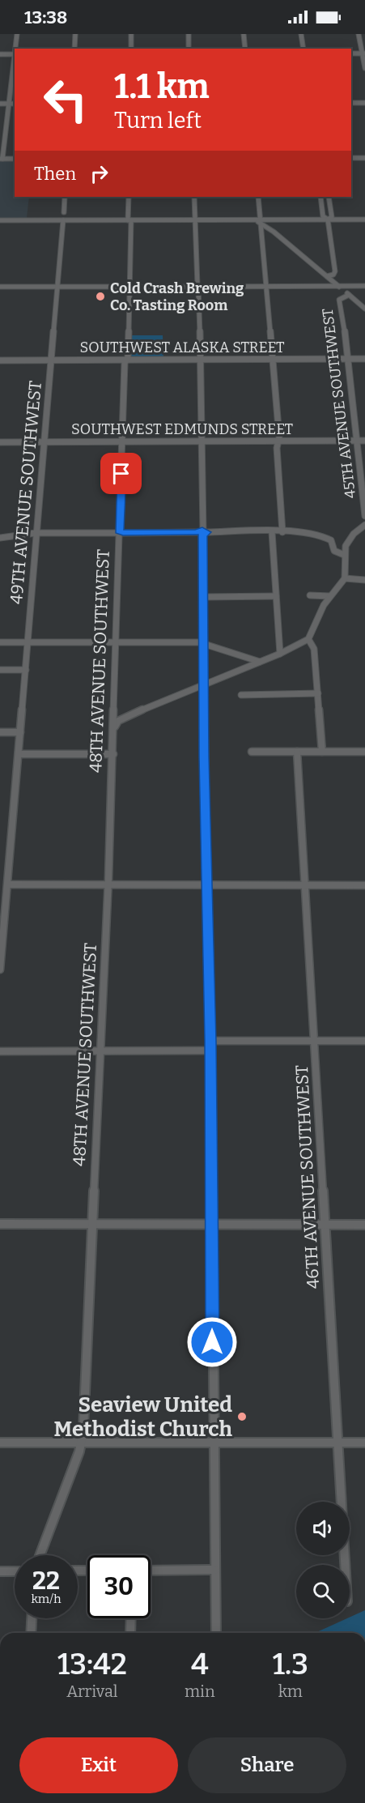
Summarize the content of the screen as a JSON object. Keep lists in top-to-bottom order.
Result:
{
  "streets": {
    "street": [
      "SOUTHWEST ALASKA STREET",
      "45TH AVENUE SOUTHWEST",
      "SOUTHWEST EDMUNDS STREET",
      "49TH AVENUE SOUTHWEST",
      "48TH AVENUE SOUTHWEST",
      "46TH AVENUE SOUTHWEST"
    ]
  },
  "crossings": [
    ["SOUTHWEST ALASKA STREET", "45TH AVENUE SOUTHWEST"],
    ["SOUTHWEST ALASKA STREET", "49TH AVENUE SOUTHWEST"],
    ["SOUTHWEST ALASKA STREET", "48TH AVENUE SOUTHWEST"],
    ["45TH AVENUE SOUTHWEST", "SOUTHWEST EDMUNDS STREET"],
    ["SOUTHWEST EDMUNDS STREET", "49TH AVENUE SOUTHWEST"],
    ["SOUTHWEST EDMUNDS STREET", "48TH AVENUE SOUTHWEST"]
  ],
  "places": ["Cold Crash Brewing Co. Tasting Room", "Seaview United Methodist Church"],
  "page": {
    "status": "13:38",
    "turn": ["1.1 km", "Turn left"],
    "then": "Then",
    "speed": "22 km/h",
    "limit": "30",
    "eta": [
      "13:42",
      "Arrival",
      "4",
      "min",
      "1.3",
      "km"
    ],
    "buttons": ["Exit", "Share"]
  }
}
